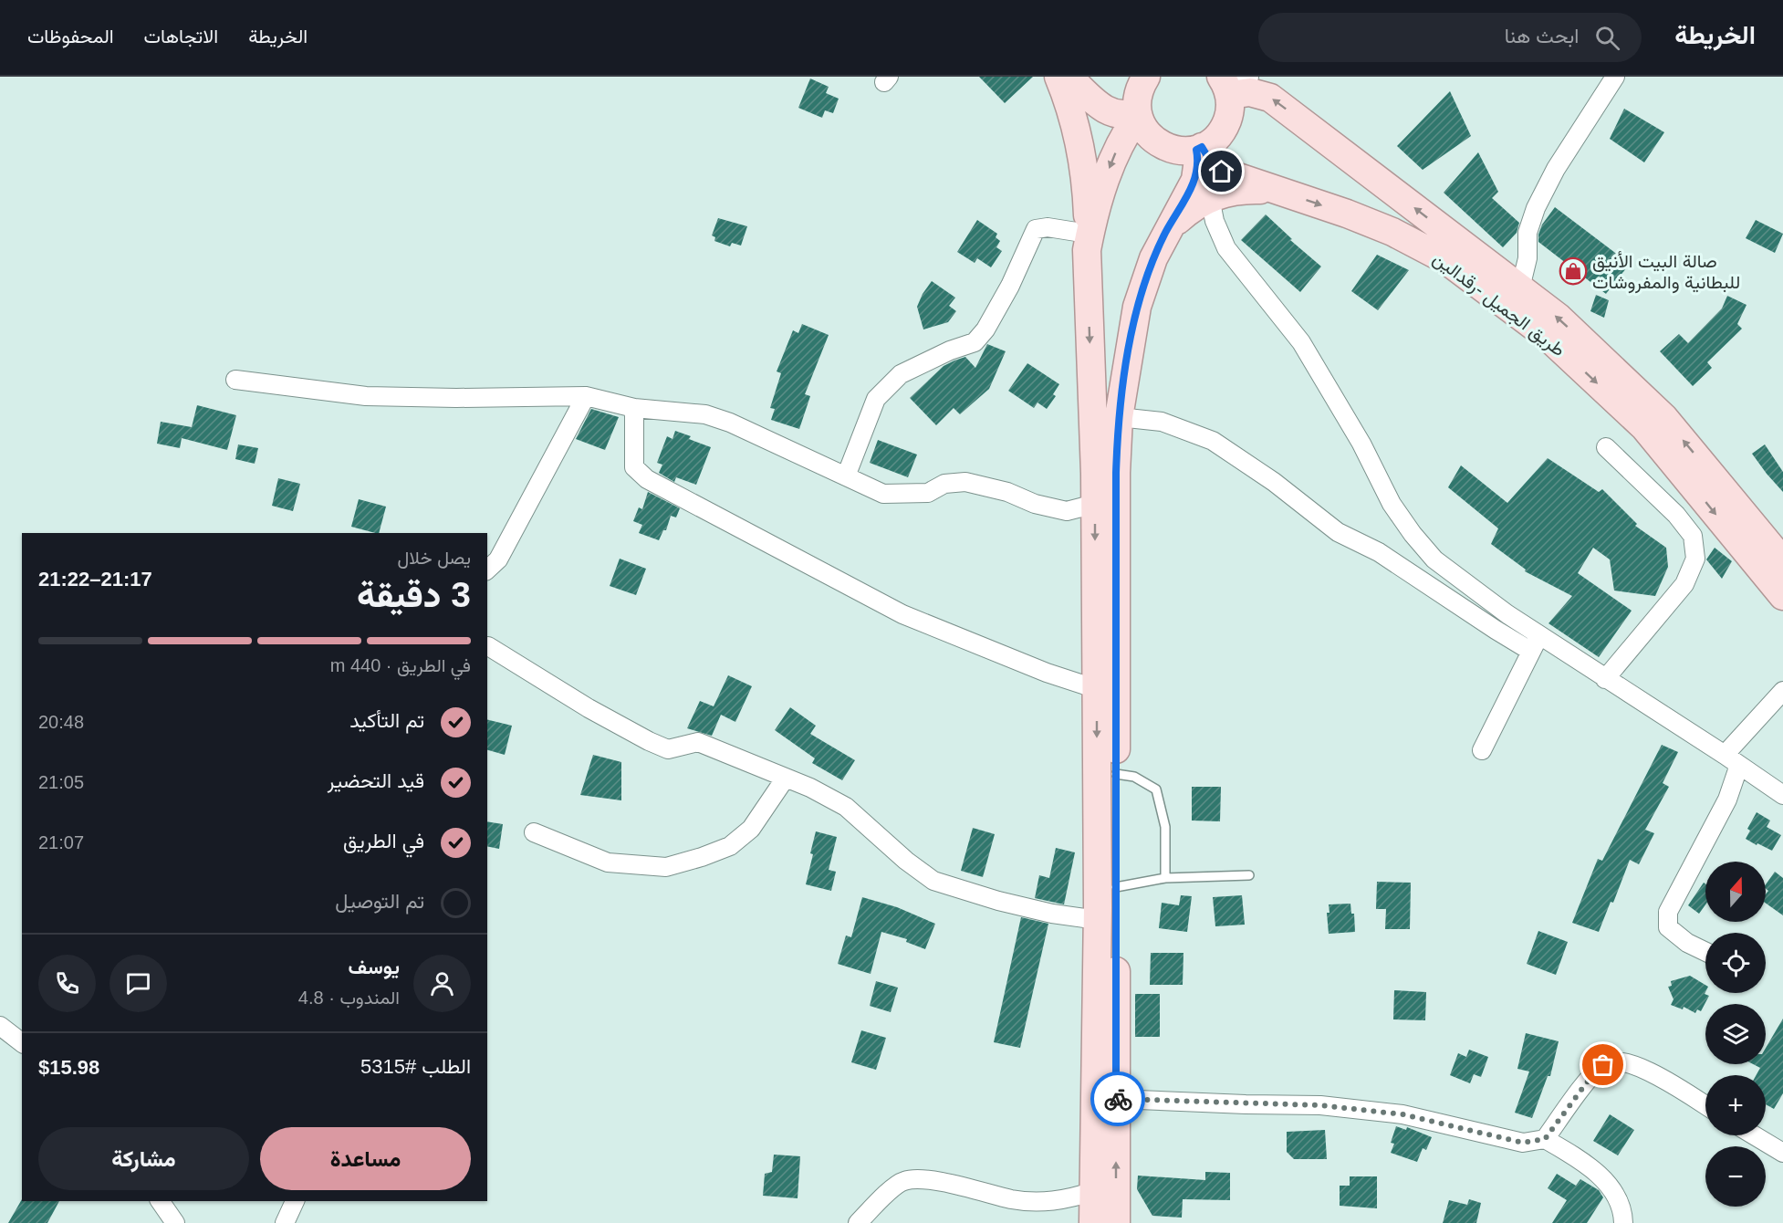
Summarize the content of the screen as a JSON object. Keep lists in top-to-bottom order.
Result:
{
  "streets": {
    "main road": ["طريق الجميل -رقدالين"]
  },
  "places": {
    "shop": ["صالة البيت الأنيق للبطانية والمفروشات"]
  },
  "north": "top",
  "page": {
    "header": "الخريطة",
    "search": "ابحث هنا",
    "nav": ["الخريطة", "الاتجاهات", "المحفوظات"],
    "heading": ["3 دقيقة", "يصل خلال", "21:17–21:22"],
    "panel": [
      "يوسف",
      "المندوب · 4.8",
      "الطلب #5315",
      "$15.98"
    ],
    "bar": "في الطريق · 440 m",
    "list": [
      ["تم التأكيد", "20:48"],
      ["قيد التحضير", "21:05"],
      ["في الطريق", "21:07"],
      "تم التوصيل"
    ],
    "map_buttons": ["+", "−"],
    "buttons": ["مساعدة", "مشاركة"]
  }
}
